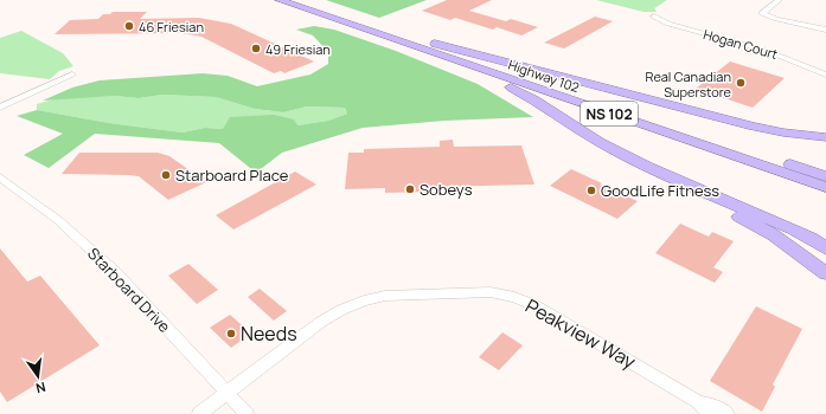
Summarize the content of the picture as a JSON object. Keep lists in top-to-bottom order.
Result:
{
  "streets": {
    "highway": ["Highway 102", "NS 102"],
    "street": ["Hogan Court", "Starboard Drive", "Peakview Way"]
  },
  "crossings": [
    ["Starboard Drive", "Peakview Way"]
  ],
  "places": [
    "46 Friesian",
    "49 Friesian",
    "Real Canadian Superstore",
    "Starboard Place",
    "Sobeys",
    "GoodLife Fitness",
    "Needs"
  ],
  "north": "bottom"
}
